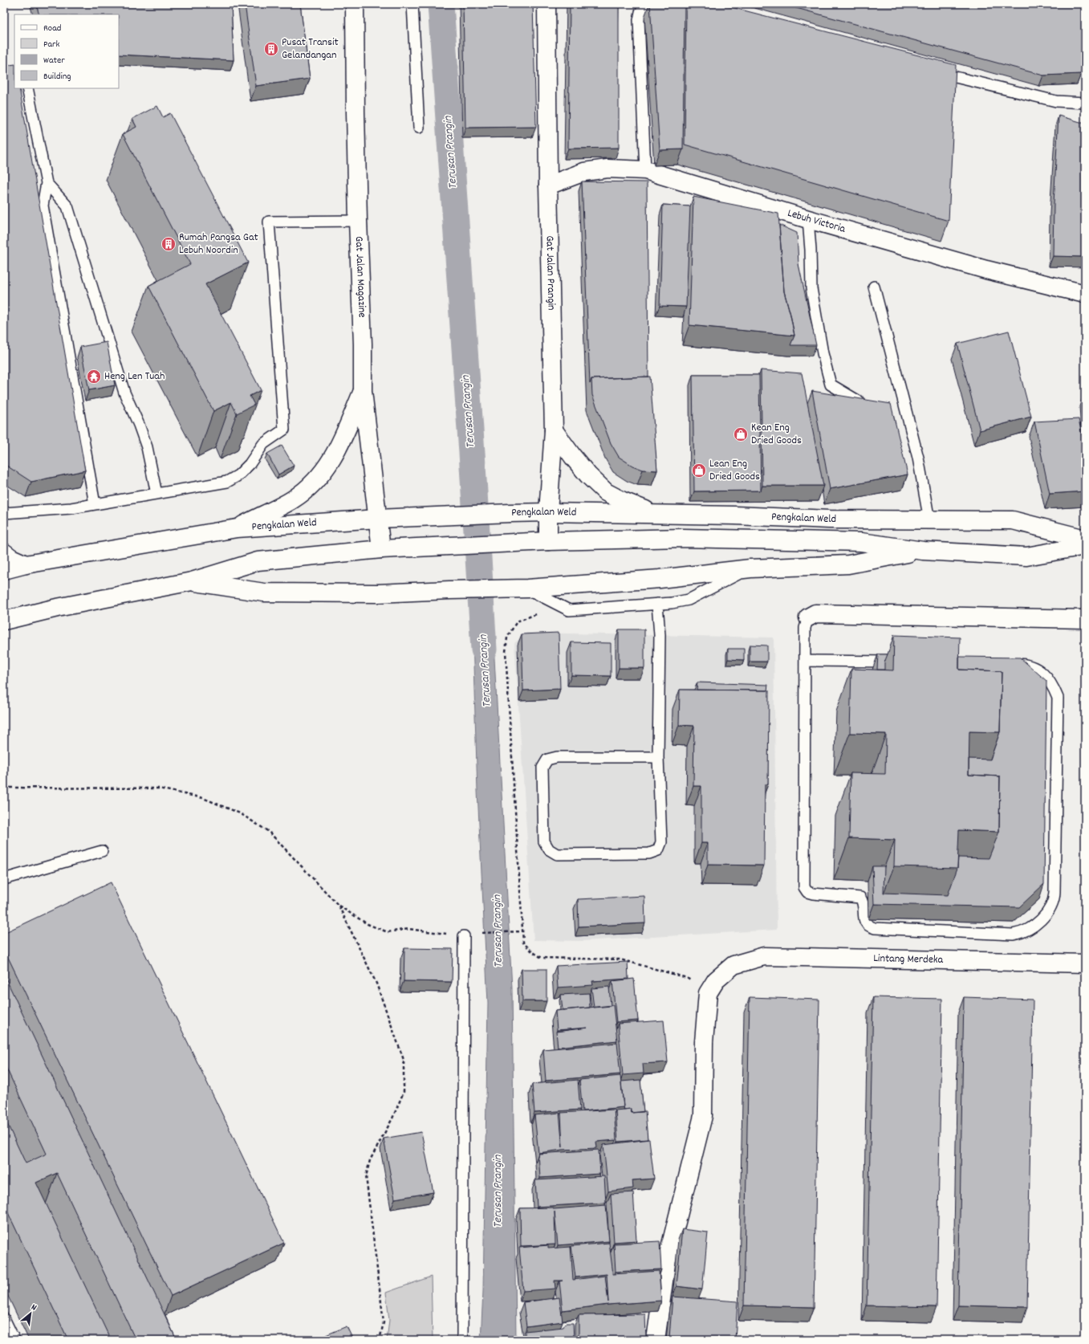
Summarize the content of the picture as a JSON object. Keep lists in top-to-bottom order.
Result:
{
  "streets": {
    "main road": [
      "Lebuh Victoria",
      "Gat Jalan Prangin",
      "Gat Jalan Magazine",
      "Pengkalan Weld",
      "Lintang Merdeka"
    ]
  },
  "crossings": [
    ["Lebuh Victoria", "Gat Jalan Prangin"],
    ["Gat Jalan Prangin", "Pengkalan Weld"],
    ["Gat Jalan Magazine", "Pengkalan Weld"]
  ],
  "water": ["Terusan Prangin"],
  "places": {
    "building": ["Pusat Transit Gelandangan", "Rumah Pangsa Gat Lebuh Noordin"],
    "temple": ["Heng Len Tuah"],
    "shop": ["Kean Eng Dried Goods", "Lean Eng Dried Goods"]
  },
  "legend": [
    "Road",
    "Park",
    "Water",
    "Building"
  ],
  "north": "top right"
}
